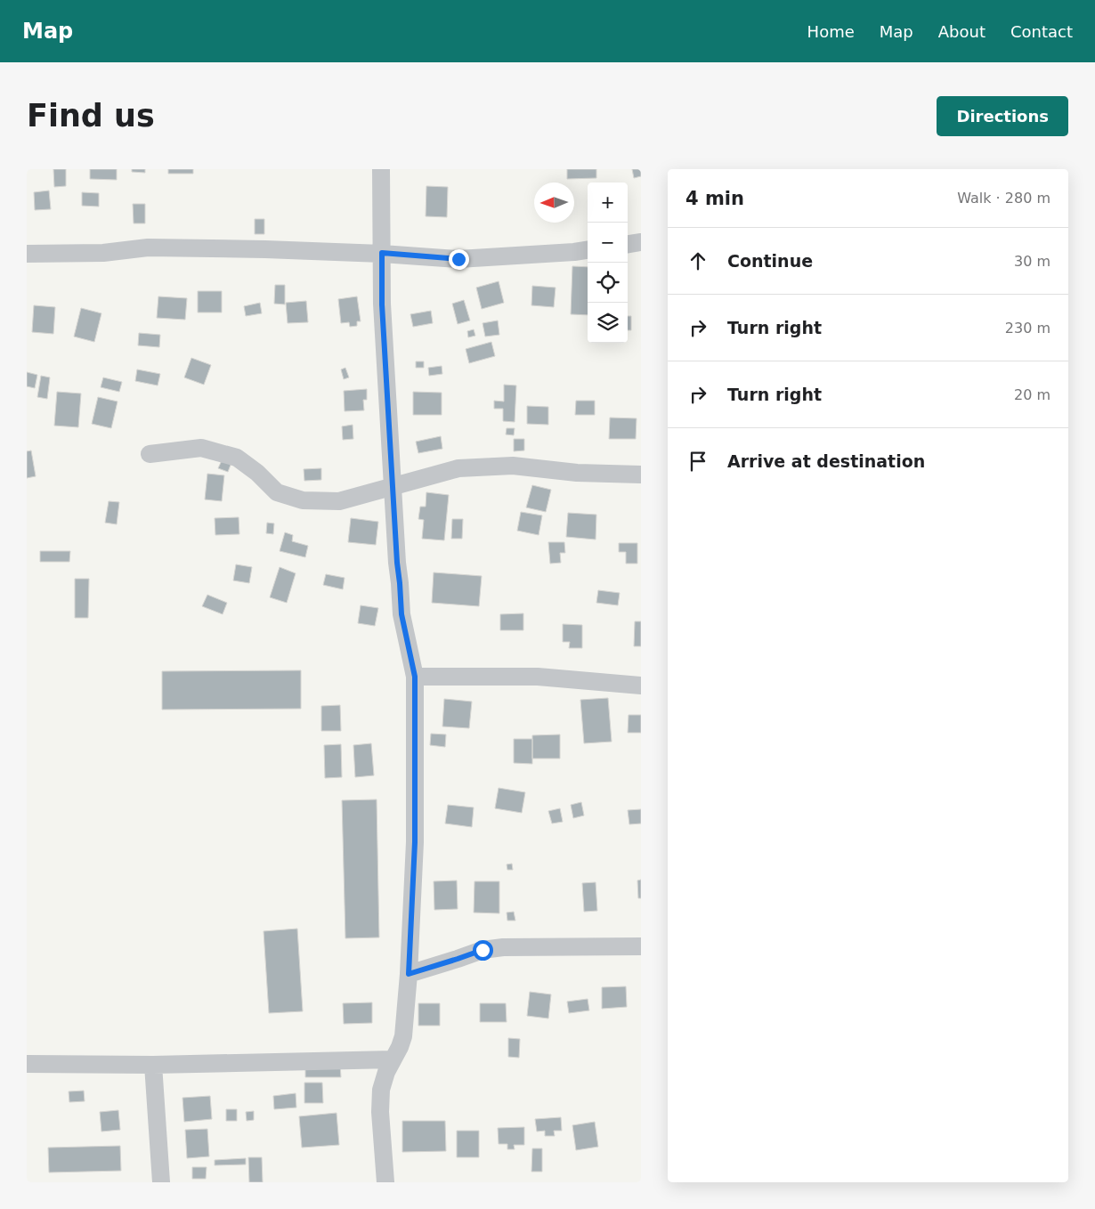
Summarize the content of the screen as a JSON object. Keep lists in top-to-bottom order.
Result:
{
  "north": "left",
  "page": {
    "header": "Map",
    "nav": [
      "Home",
      "Map",
      "About",
      "Contact"
    ],
    "buttons": "Directions",
    "title": "Find us",
    "heading": ["4 min", "Walk · 280 m"],
    "map_buttons": ["+", "−"],
    "list": [
      ["Continue", "30 m"],
      ["Turn right", "230 m"],
      ["Turn right", "20 m"],
      "Arrive at destination"
    ]
  }
}
